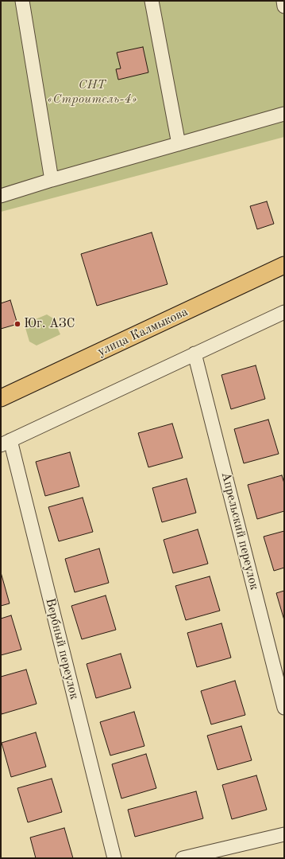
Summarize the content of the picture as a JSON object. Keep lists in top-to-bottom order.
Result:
{
  "streets": {
    "main road": ["улица Калмыкова"],
    "street": ["Апрельский переулок", "Вербный переулок"]
  },
  "parks": ["СНТ «Строитель-4»"],
  "places": ["Юг. АЗС"]
}
